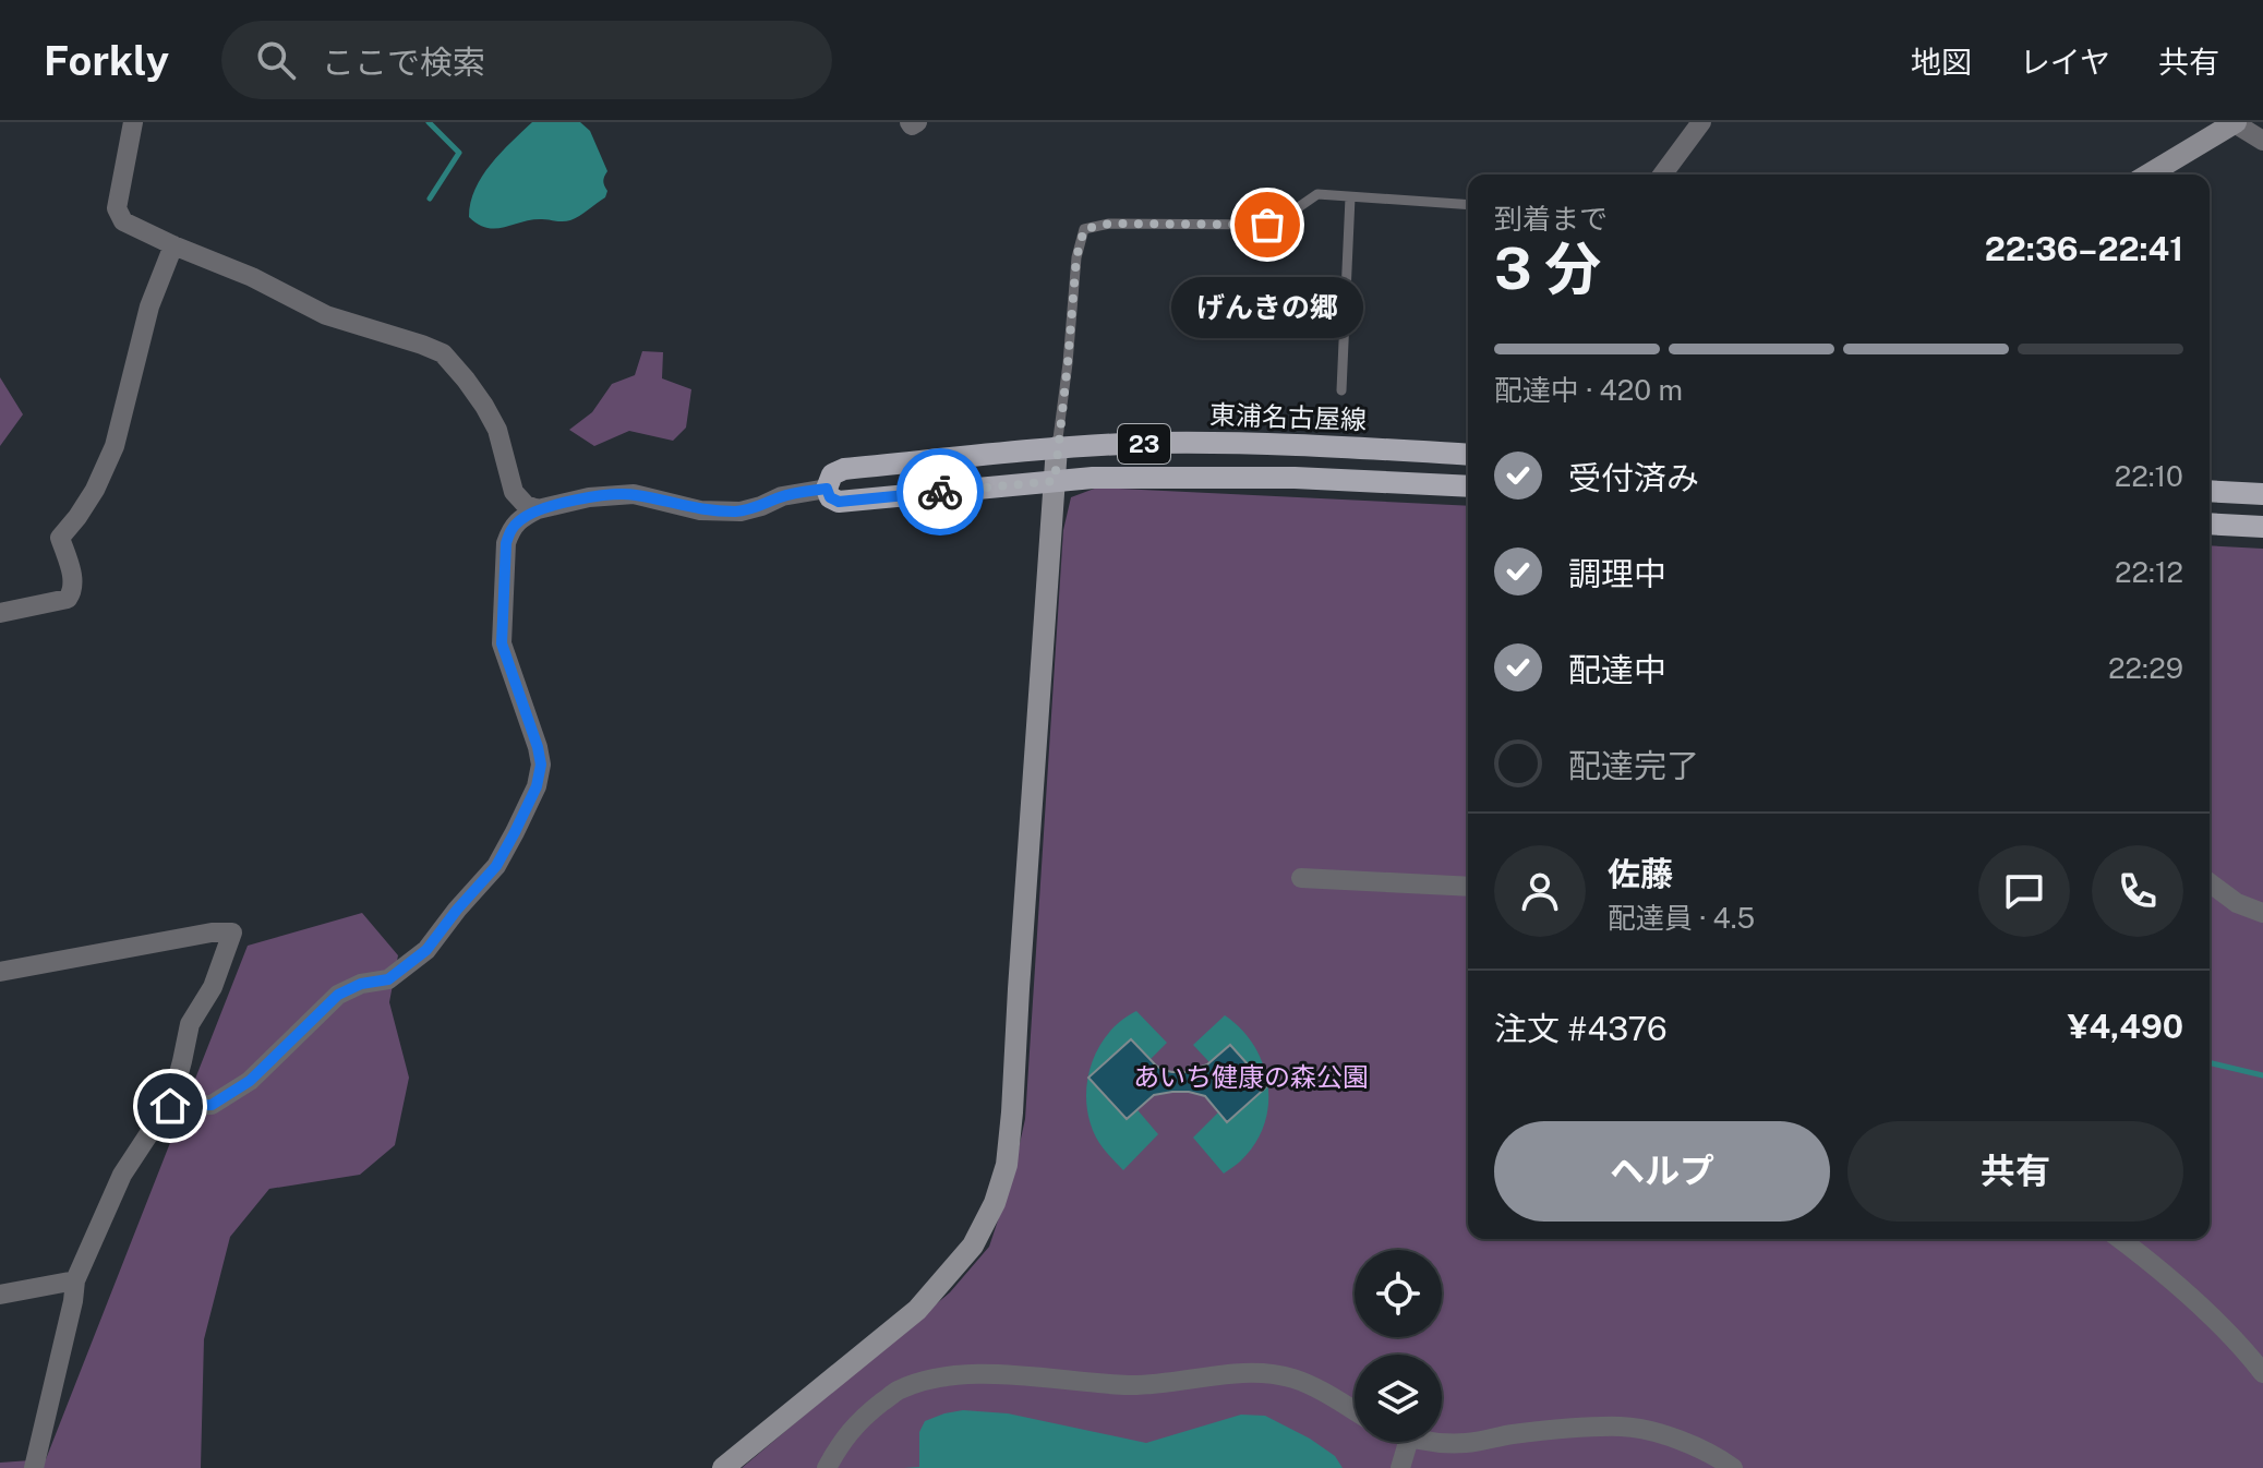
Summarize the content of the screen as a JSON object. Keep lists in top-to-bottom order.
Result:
{
  "streets": {
    "main road": ["東浦名古屋線", "23"]
  },
  "crossings": [
    ["東浦名古屋線", "23"]
  ],
  "parks": ["あいち健康の森公園"],
  "places": ["げんきの郷"],
  "page": {
    "header": "Forkly",
    "search": "ここで検索",
    "nav": ["地図", "レイヤ", "共有"],
    "heading": ["3 分", "到着まで", "22:36–22:41"],
    "panel": [
      "佐藤",
      "配達員 · 4.5",
      "注文 #4376",
      "¥4,490"
    ],
    "bubble": "げんきの郷",
    "bar": "配達中 · 420 m",
    "list": [
      ["受付済み", "22:10"],
      ["調理中", "22:12"],
      ["配達中", "22:29"],
      "配達完了"
    ],
    "buttons": ["ヘルプ", "共有"]
  }
}
